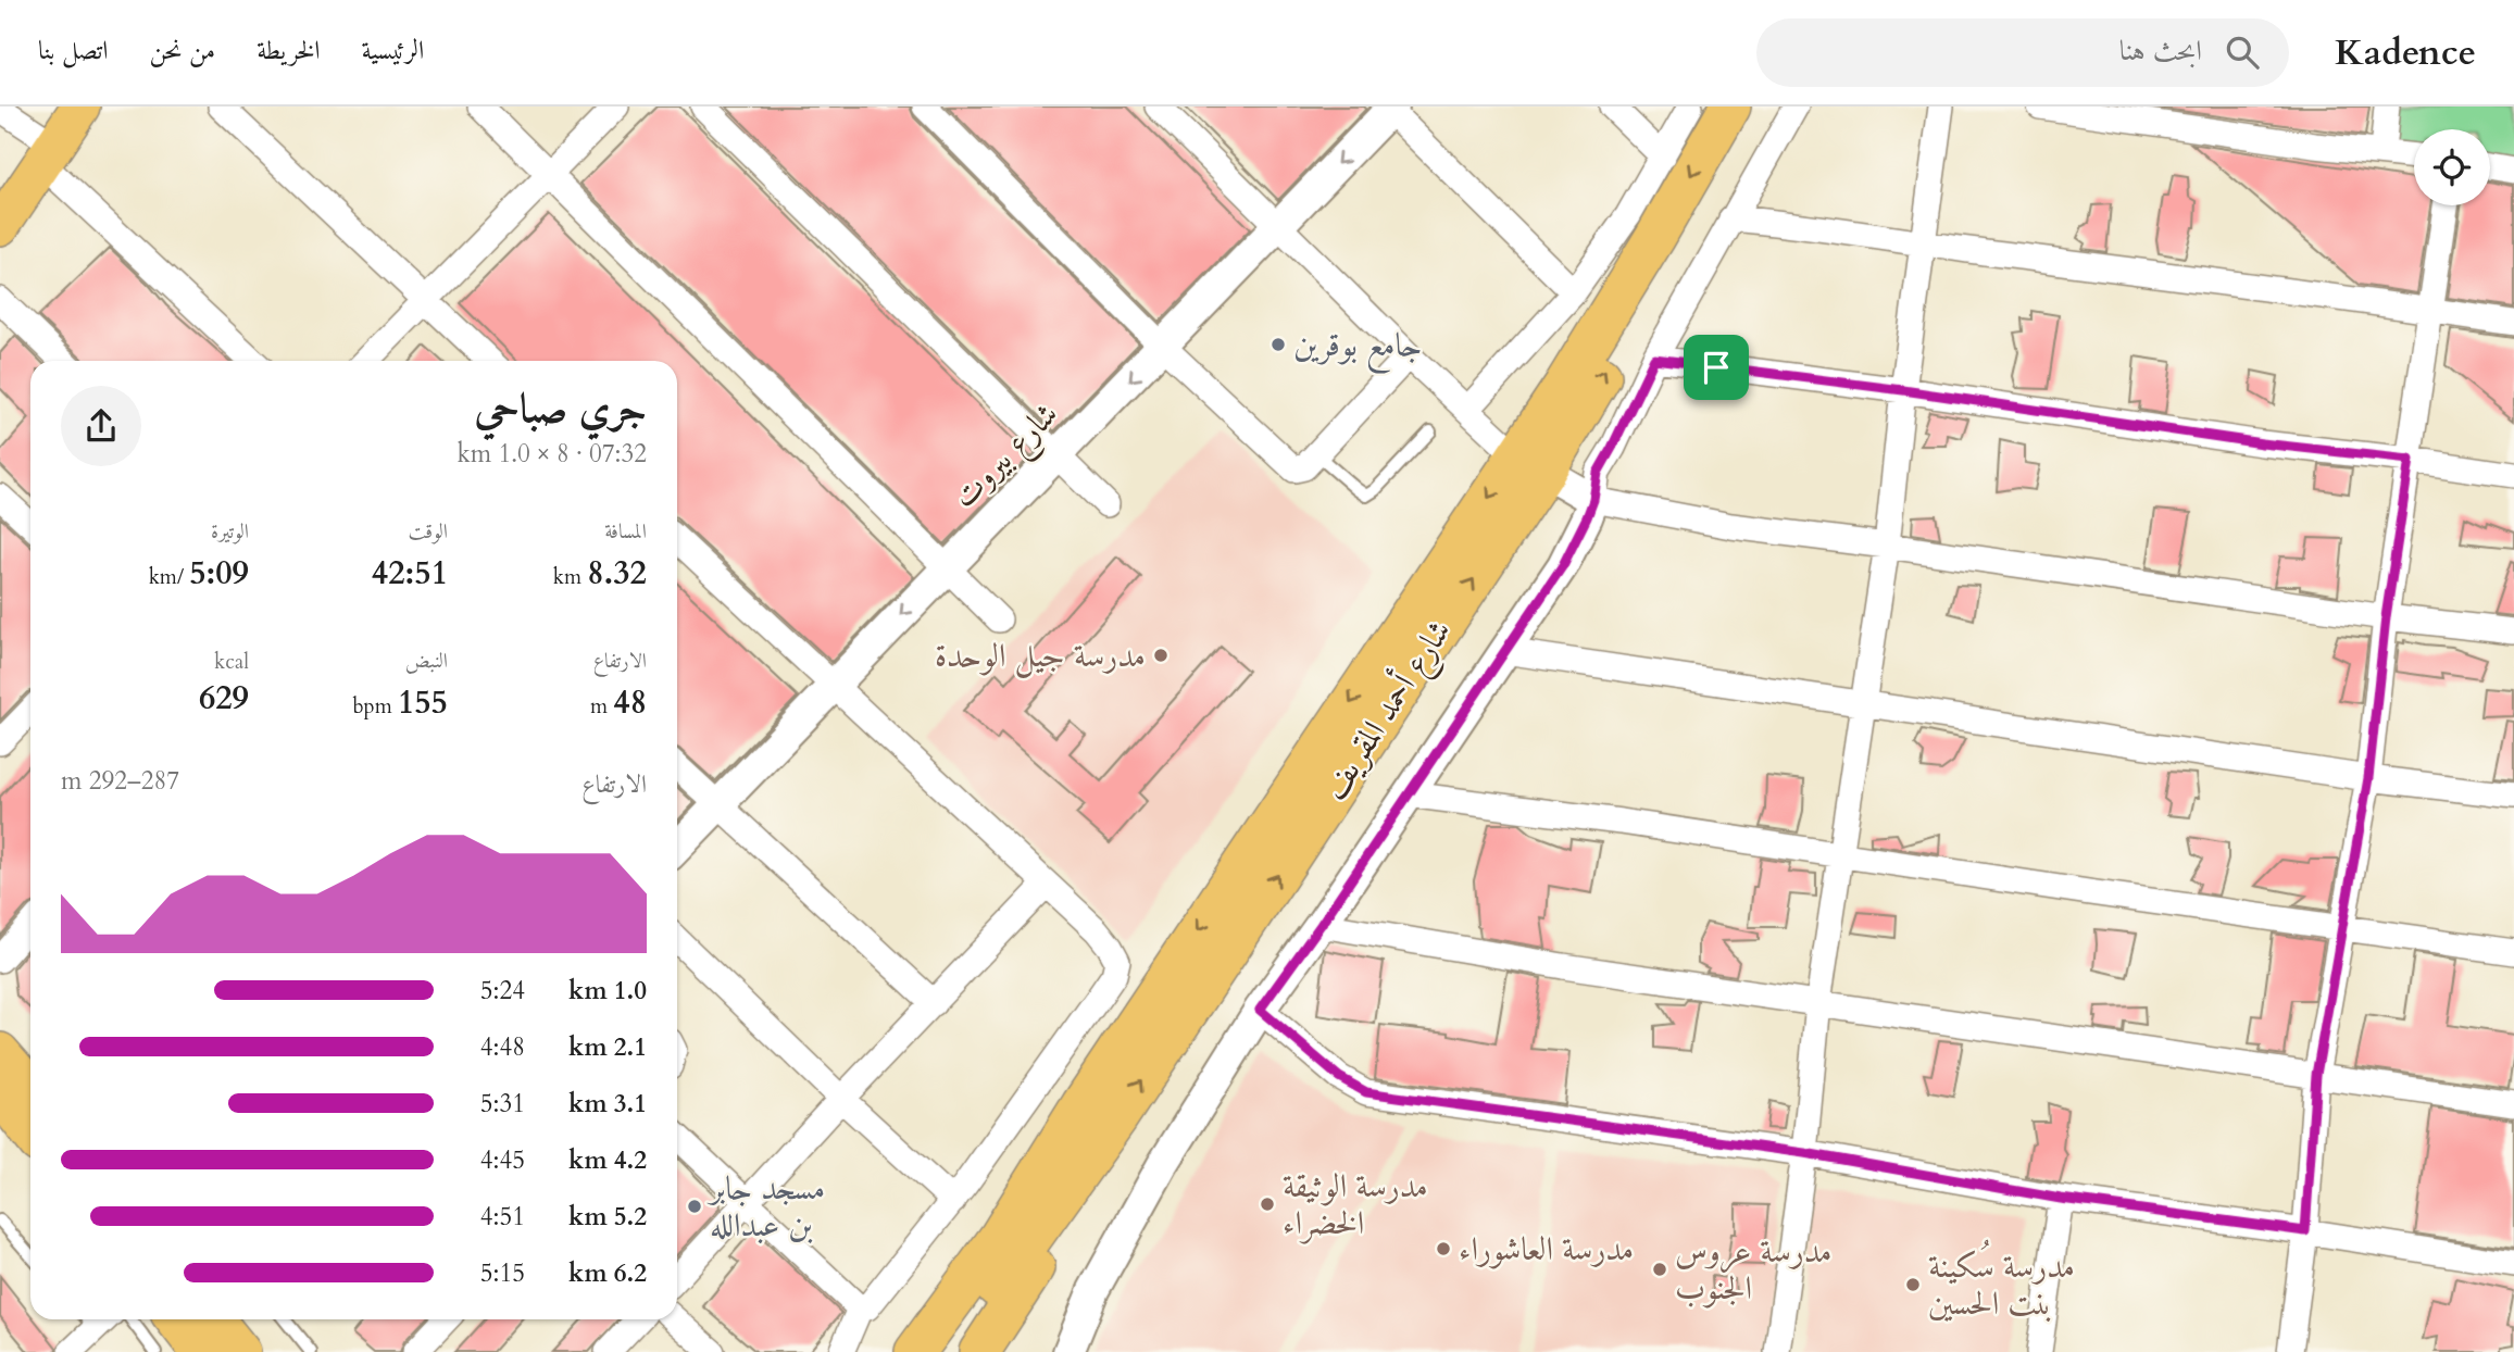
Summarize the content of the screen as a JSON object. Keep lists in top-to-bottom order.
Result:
{
  "streets": {
    "highway": ["شارع أحمد المقريف"],
    "street": ["شارع بيروت"]
  },
  "places": [
    "جامع بوقرين",
    "مدرسة جيل الوحدة",
    "مدرسة الوثيقة الخضراء",
    "مسجد جابر بن عبدالله",
    "مدرسة العاشوراء",
    "مدرسة عروس الجنوب",
    "مدرسة سُكينة بنت الحسين"
  ],
  "page": {
    "header": "Kadence",
    "search": "ابحث هنا",
    "nav": [
      "الرئيسية",
      "الخريطة",
      "من نحن",
      "اتصل بنا"
    ],
    "heading": ["جري صباحي", "07:32 · 8 × 1.0 km"],
    "stats": [
      ["المسافة", "8.32 km"],
      ["الوقت", "42:51"],
      ["الوتيرة", "5:09 /km"],
      ["الارتفاع", "48 m"],
      ["النبض", "155 bpm"],
      ["kcal", "629"]
    ],
    "chart": ["الارتفاع", "287–292 m"],
    "list": [
      {
        "name": "1.0 km",
        "note": "5:24"
      },
      {
        "name": "2.1 km",
        "note": "4:48"
      },
      {
        "name": "3.1 km",
        "note": "5:31"
      },
      {
        "name": "4.2 km",
        "note": "4:45"
      },
      {
        "name": "5.2 km",
        "note": "4:51"
      },
      {
        "name": "6.2 km",
        "note": "5:15"
      }
    ]
  }
}
